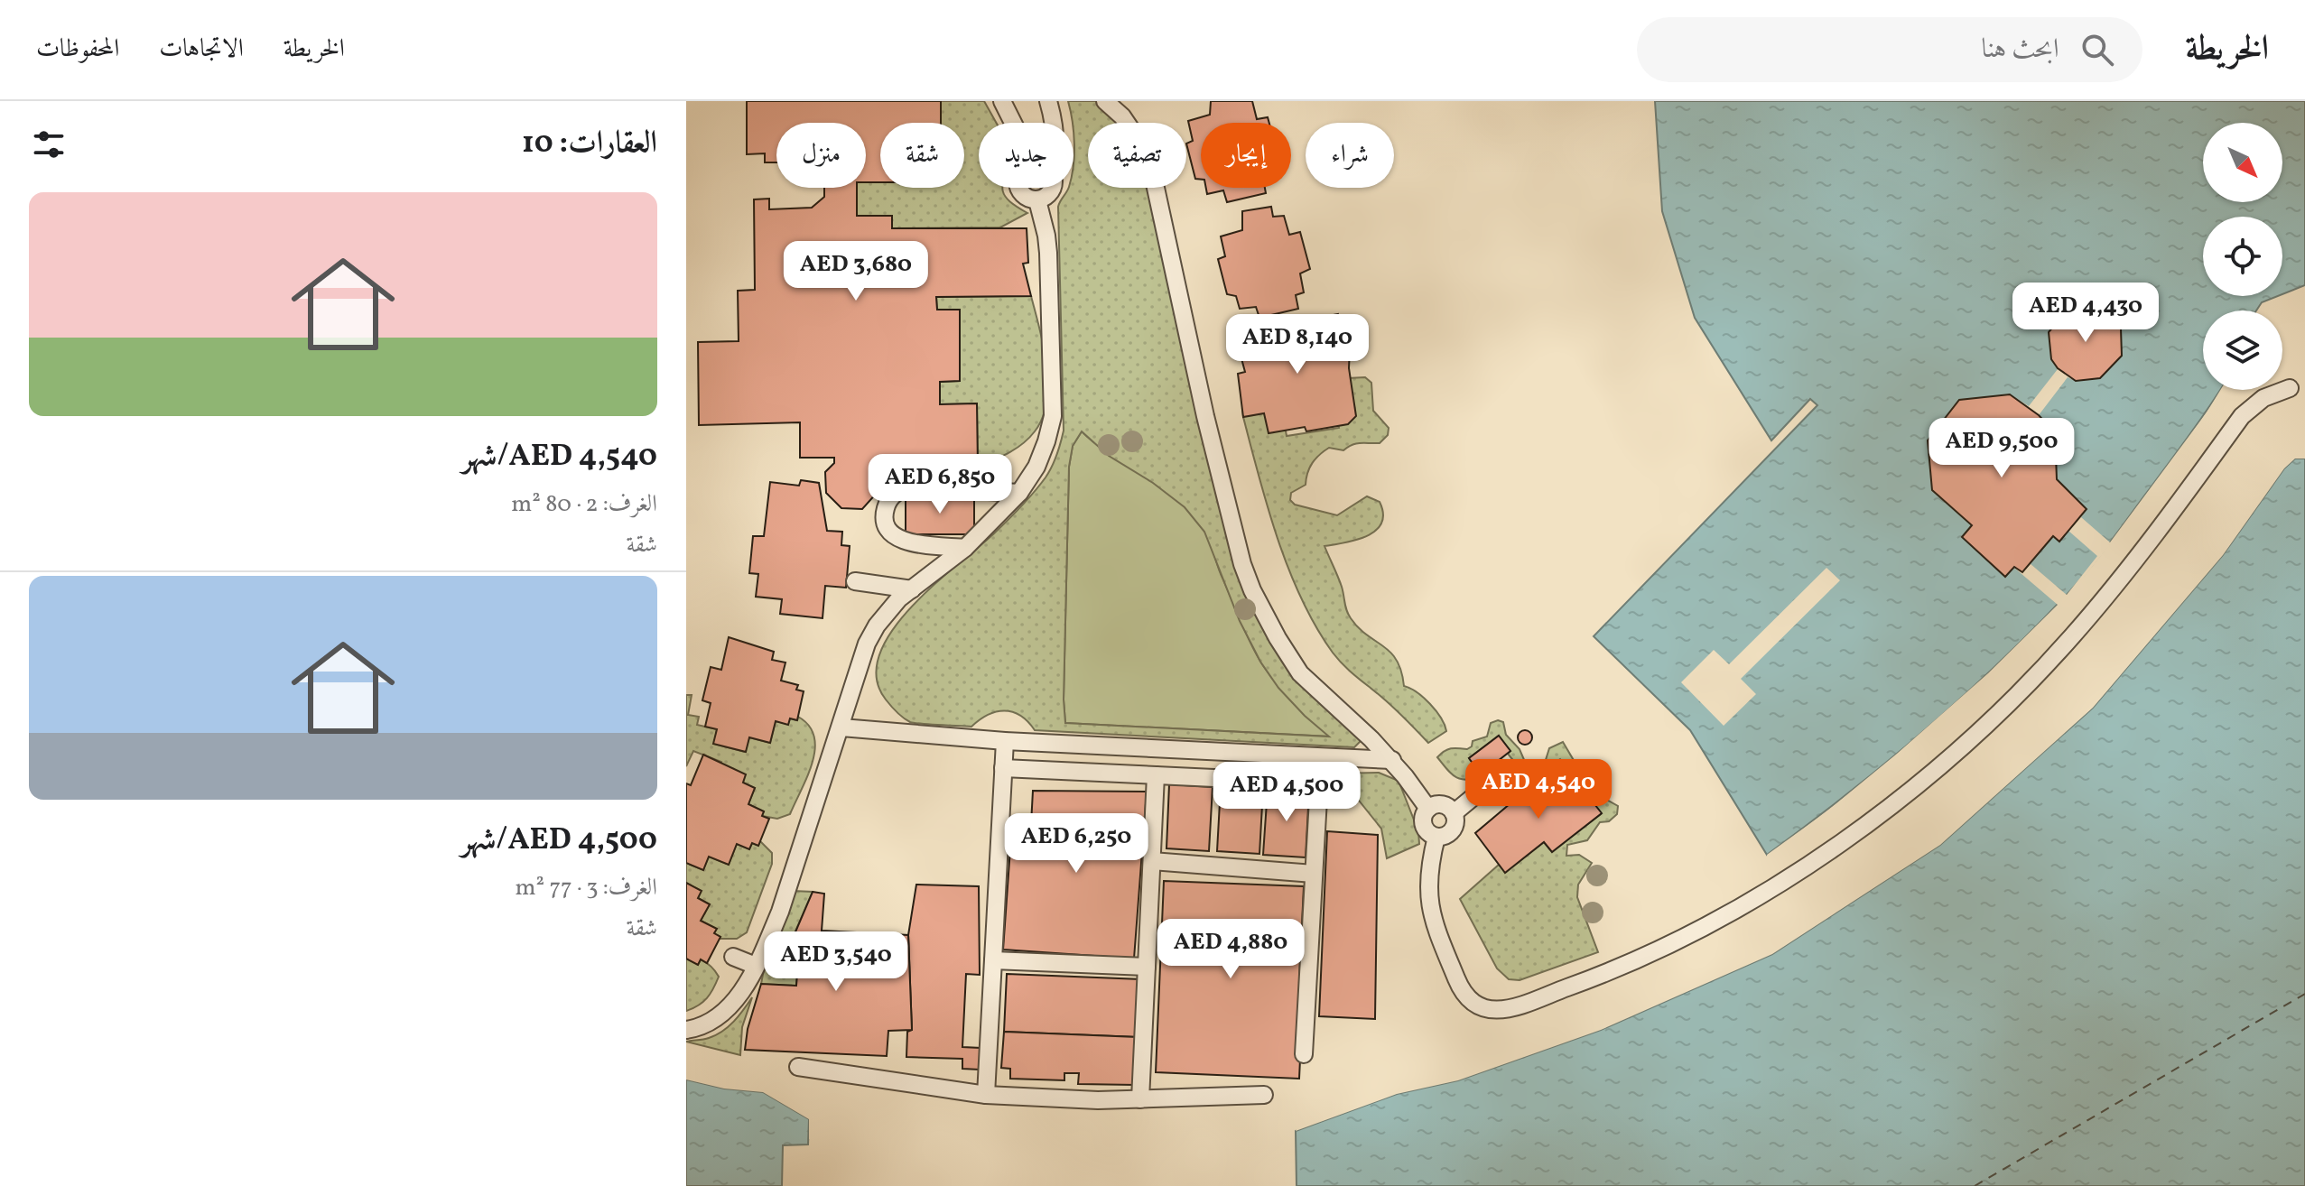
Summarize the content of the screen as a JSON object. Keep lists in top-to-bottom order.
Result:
{
  "north": "bottom right",
  "page": {
    "header": "الخريطة",
    "search": "ابحث هنا",
    "nav": ["الخريطة", "الاتجاهات", "المحفوظات"],
    "heading": "العقارات: 10",
    "chip": [
      "شراء",
      "إيجار",
      "تصفية",
      "جديد",
      "شقة",
      "منزل"
    ],
    "list": [
      {
        "name": "AED 4,540/شهر",
        "note": "الغرف: 2 · 80 m² · شقة"
      },
      {
        "name": "AED 4,500/شهر",
        "note": "الغرف: 3 · 77 m² · شقة"
      }
    ],
    "price": [
      "AED 3,680",
      "AED 4,430",
      "AED 8,140",
      "AED 9,500",
      "AED 6,850",
      "AED 4,540",
      "AED 4,500",
      "AED 6,250",
      "AED 4,880",
      "AED 3,540"
    ]
  }
}
